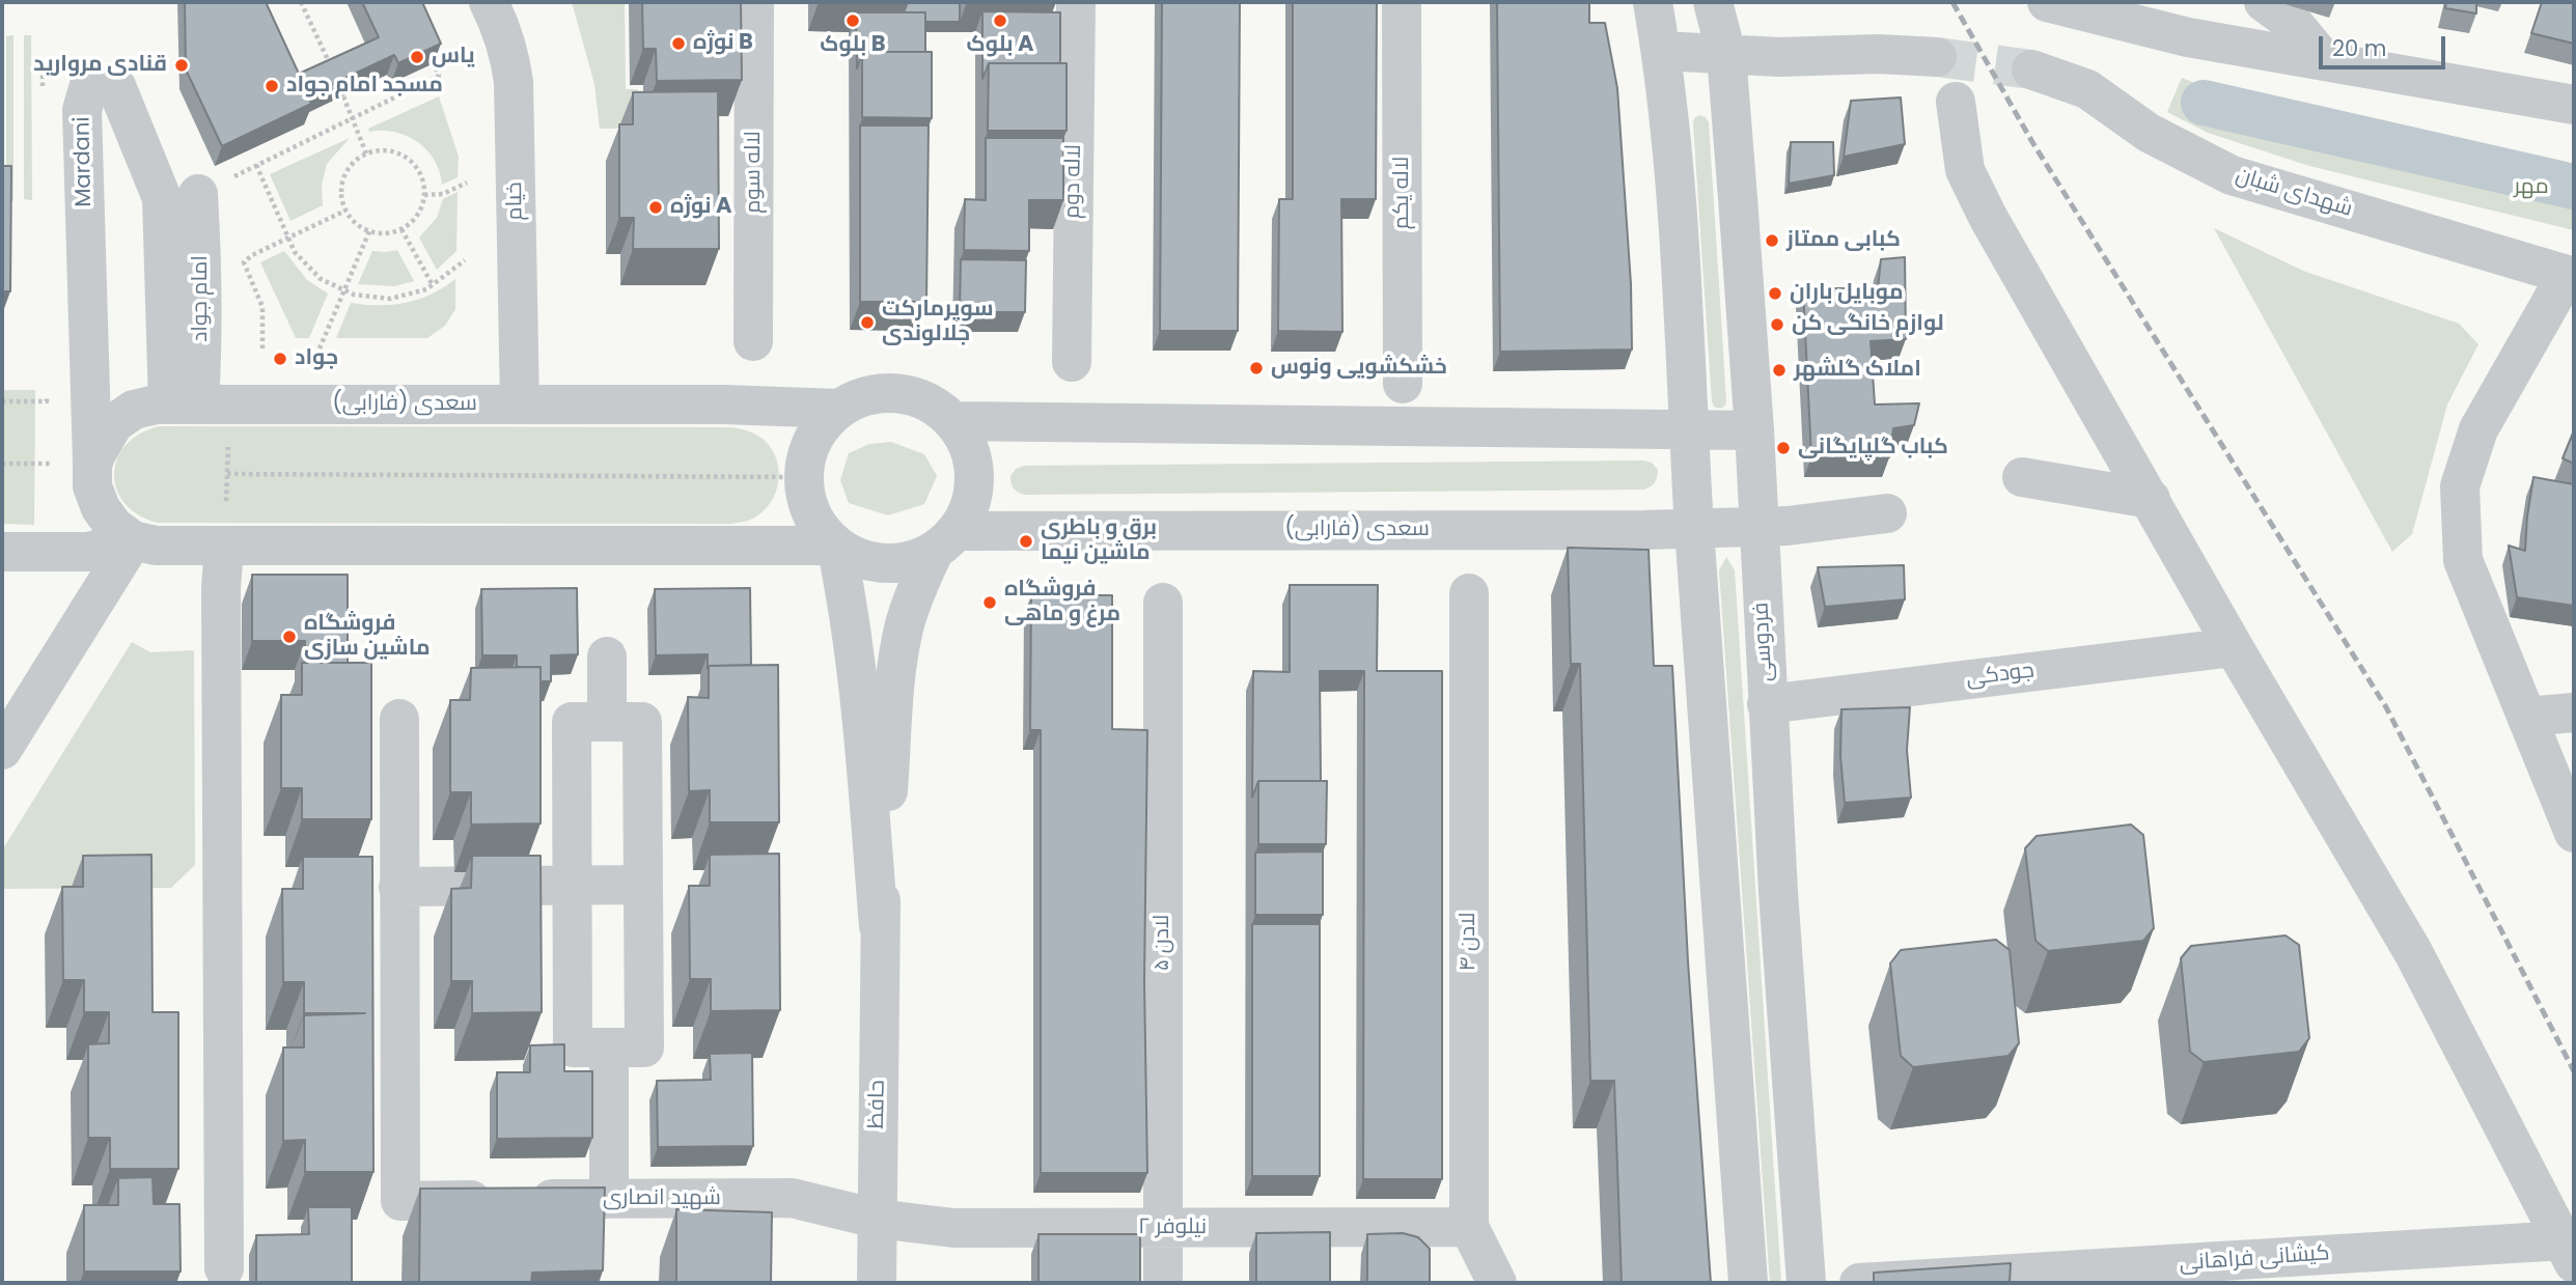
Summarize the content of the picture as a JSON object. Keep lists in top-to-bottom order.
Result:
{
  "streets": {
    "street": [
      "Mardani",
      "لاله سوم",
      "لاله دوم",
      "لاله یکم",
      "شهدای شبان",
      "خیام",
      "امام جواد",
      "سعدی (فارابی)",
      "فردوسی",
      "جودکی",
      "لادن ۴",
      "لادن ۵",
      "حافظ",
      "شهید انصاری",
      "نیلوفر ۲",
      "کیشانی فراهانی"
    ]
  },
  "crossings": [
    ["Mardani", "امام جواد"],
    ["Mardani", "سعدی (فارابی)"],
    ["خیام", "سعدی (فارابی)"],
    ["امام جواد", "سعدی (فارابی)"],
    ["سعدی (فارابی)", "فردوسی"],
    ["فردوسی", "جودکی"],
    ["لادن ۴", "نیلوفر ۲"],
    ["لادن ۵", "نیلوفر ۲"],
    ["حافظ", "شهید انصاری"],
    ["حافظ", "نیلوفر ۲"],
    ["شهید انصاری", "نیلوفر ۲"]
  ],
  "parks": ["مهر"],
  "places": [
    "بلوک B",
    "بلوک A",
    "نوژه B",
    "یاس",
    "قنادی مروارید",
    "مسجد امام جواد",
    "نوژه A",
    "کبابی ممتاز",
    "موبایل باران",
    "سوپرمارکت جلالوندی",
    "لوازم خانگی کن",
    "جواد",
    "خشکشویی ونوس",
    "املاک گلشهر",
    "کباب گلپایگانی",
    "برق و باطری ماشین نیما",
    "فروشگاه مرغ و ماهی",
    "فروشگاه ماشین سازی"
  ],
  "scale_bar": "20 m"
}
